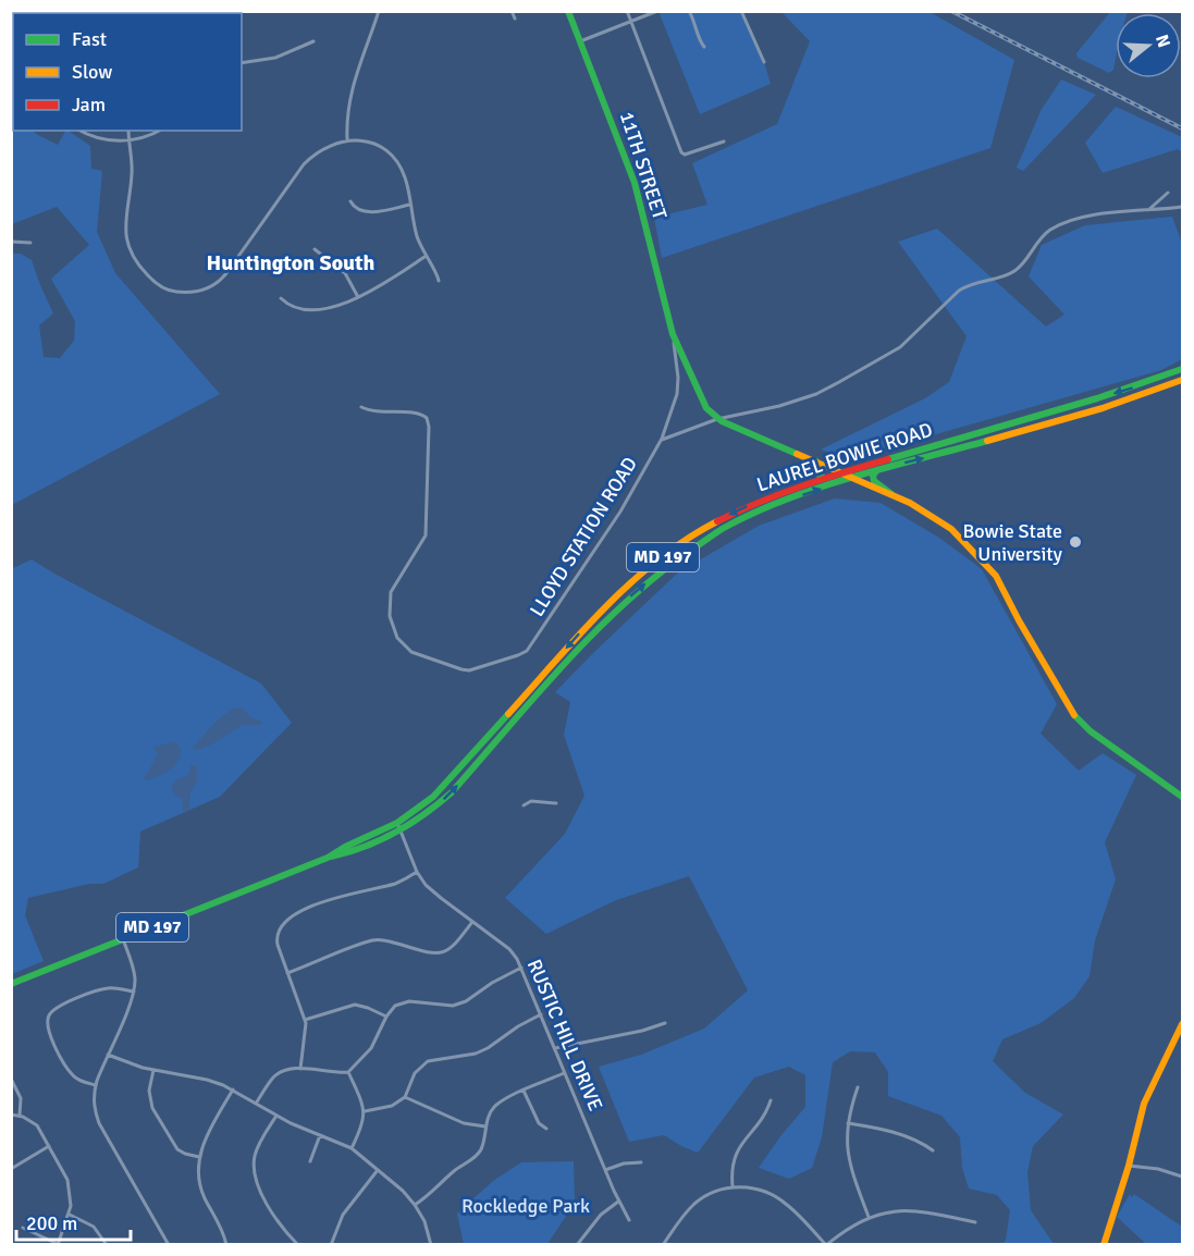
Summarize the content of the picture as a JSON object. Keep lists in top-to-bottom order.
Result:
{
  "streets": {
    "main road": ["11TH STREET", "LAUREL BOWIE ROAD", "MD 197"],
    "street": ["LLOYD STATION ROAD", "RUSTIC HILL DRIVE"]
  },
  "crossings": [
    ["11TH STREET", "LLOYD STATION ROAD"],
    ["LAUREL BOWIE ROAD", "RUSTIC HILL DRIVE"]
  ],
  "districts": ["Huntington South"],
  "parks": ["Rockledge Park"],
  "places": ["Bowie State University"],
  "legend": ["Fast", "Slow", "Jam"],
  "scale_bar": "200 m",
  "north": "right"
}
